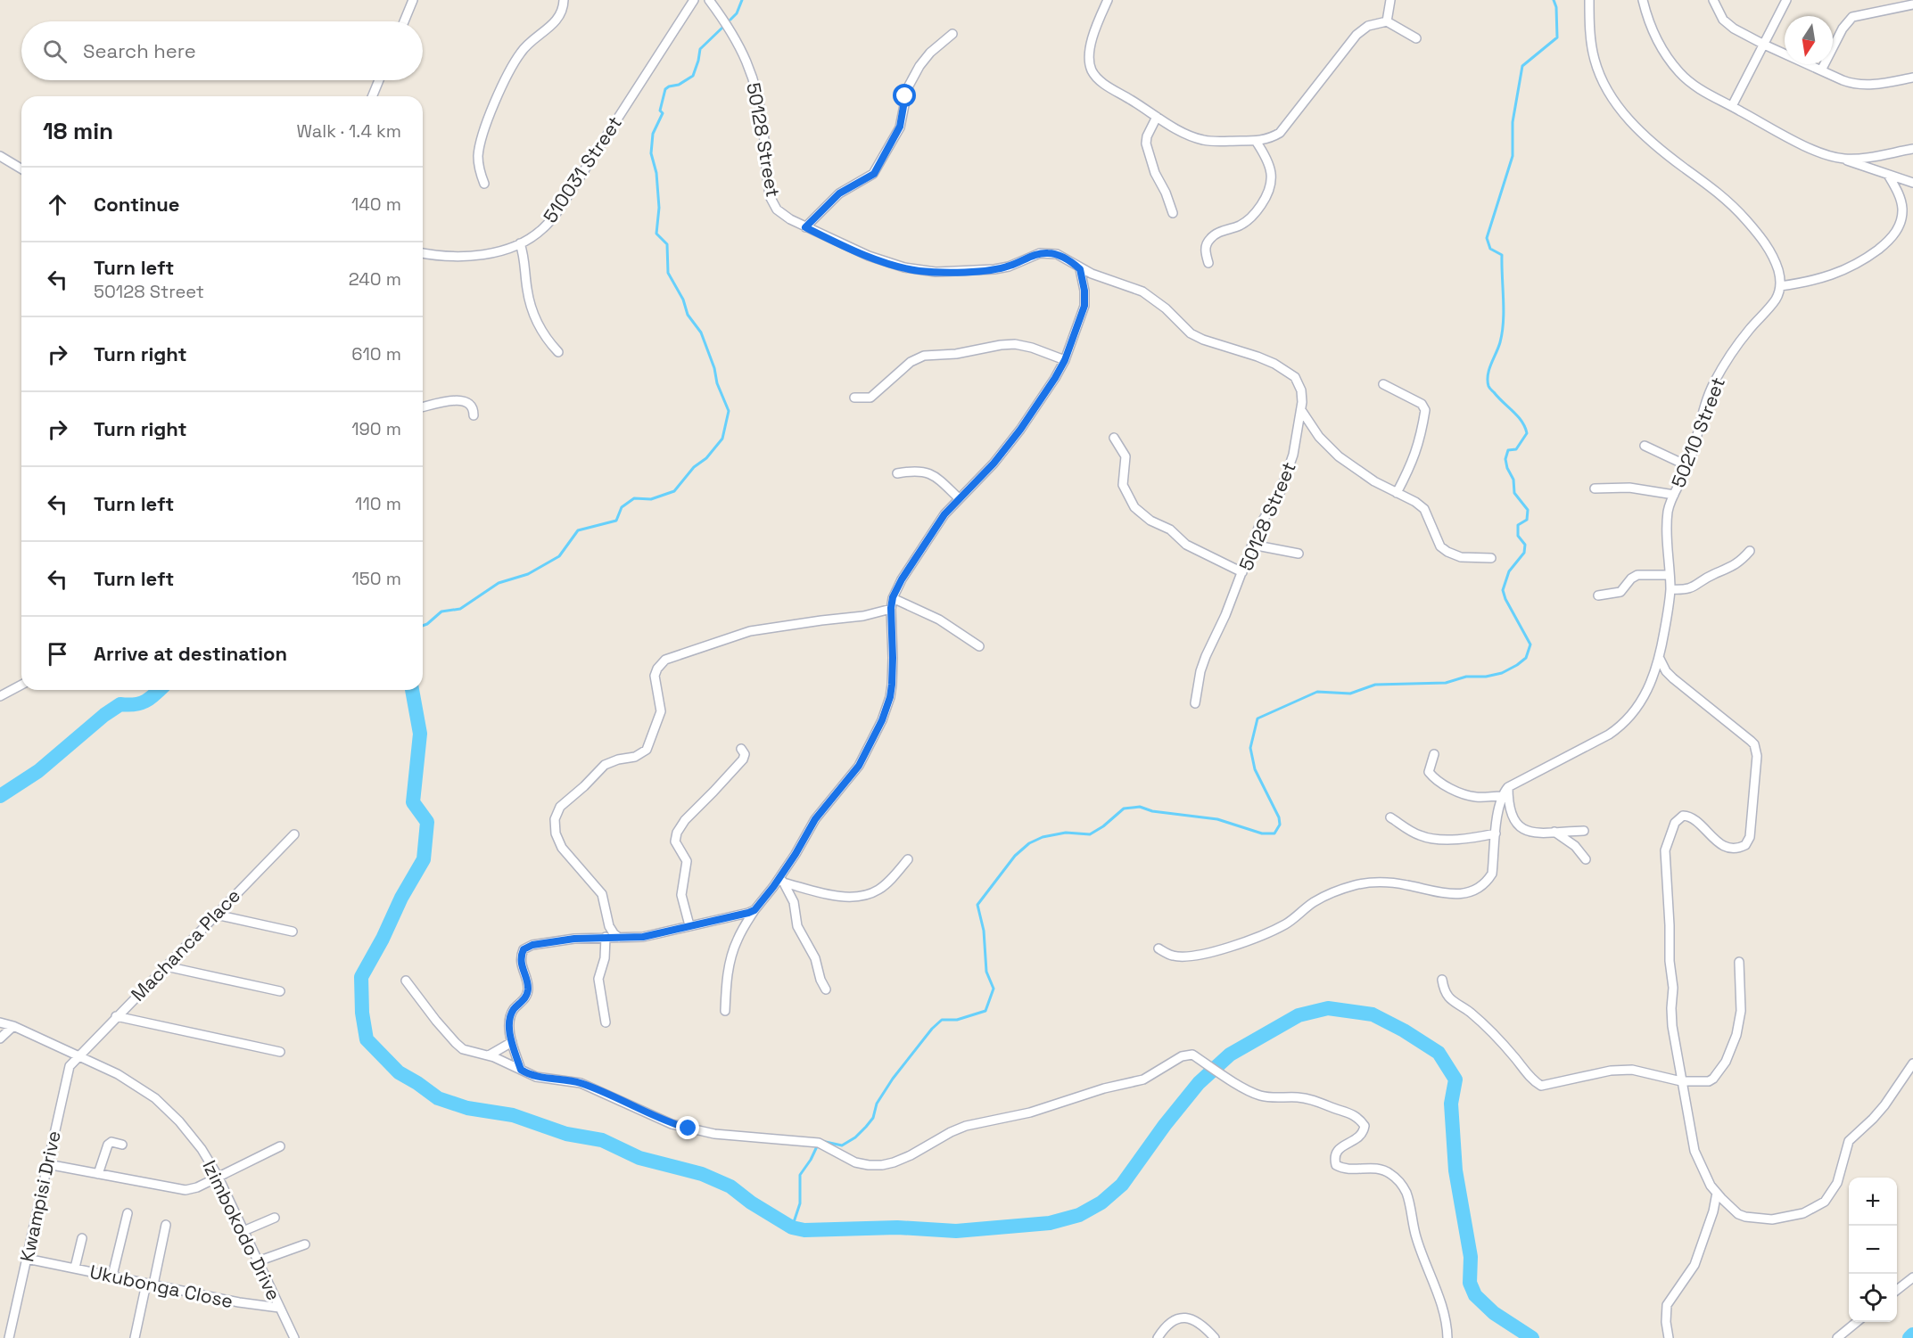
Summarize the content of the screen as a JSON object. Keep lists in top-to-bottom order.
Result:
{
  "streets": {
    "street": [
      "50128 Street",
      "510031 Street",
      "50210 Street",
      "Machanca Place",
      "Kwampisi Drive",
      "Izimbokodo Drive",
      "Ukubonga Close"
    ]
  },
  "crossings": [
    ["Machanca Place", "Kwampisi Drive"],
    ["Machanca Place", "Izimbokodo Drive"],
    ["Kwampisi Drive", "Izimbokodo Drive"],
    ["Kwampisi Drive", "Ukubonga Close"],
    ["Izimbokodo Drive", "Ukubonga Close"]
  ],
  "north": "bottom",
  "page": {
    "search": "Search here",
    "heading": ["18 min", "Walk · 1.4 km"],
    "list": [
      ["Continue", "140 m"],
      ["Turn left", "50128 Street", "240 m"],
      ["Turn right", "610 m"],
      ["Turn right", "190 m"],
      ["Turn left", "110 m"],
      ["Turn left", "150 m"],
      "Arrive at destination"
    ],
    "map_buttons": ["+", "−"]
  }
}
